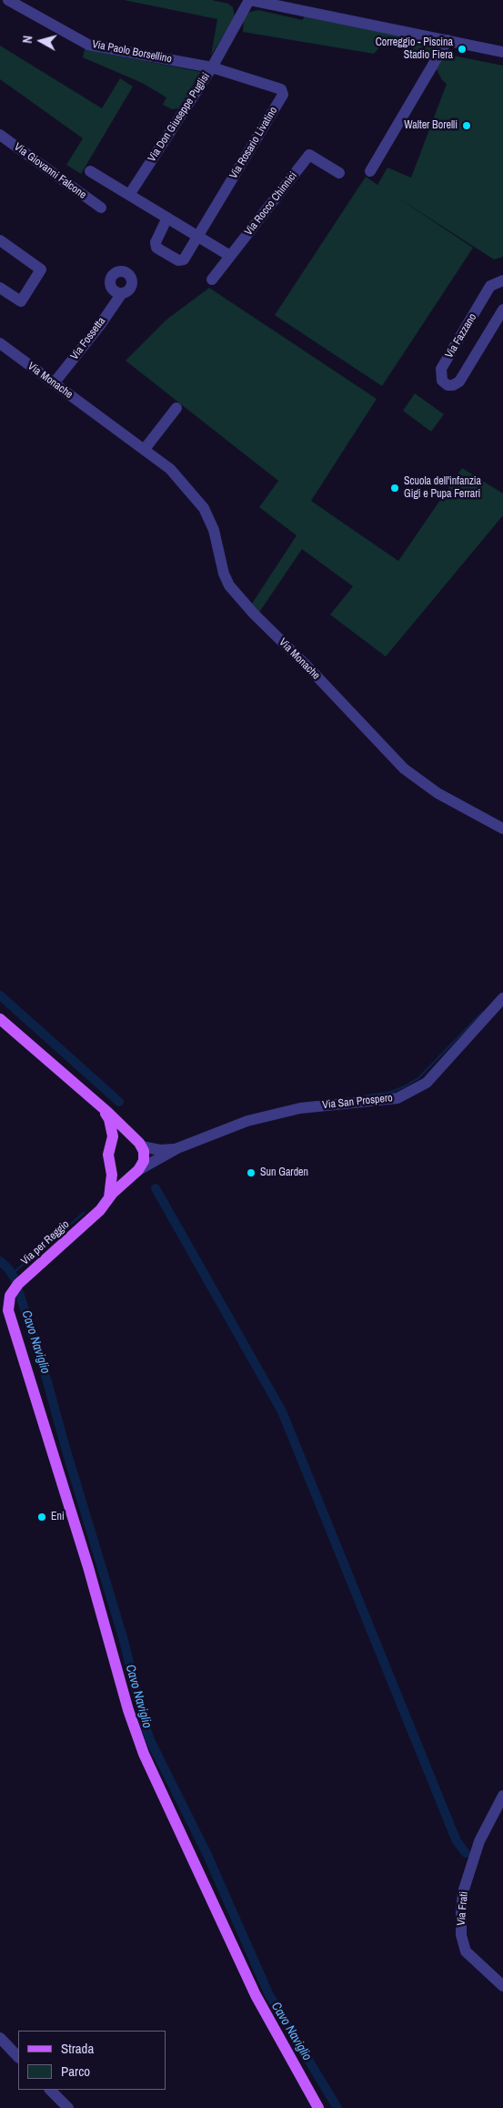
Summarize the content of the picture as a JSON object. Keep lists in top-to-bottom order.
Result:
{
  "streets": {
    "main road": ["Via per Reggio"],
    "street": [
      "Via Paolo Borsellino",
      "Via Don Giuseppe Puglisi",
      "Via Rosario Livatino",
      "Via Giovanni Falcone",
      "Via Rocco Chinnici",
      "Via Fazzano",
      "Via Fossetta",
      "Via Monache",
      "Via San Prospero",
      "Via Frati"
    ]
  },
  "crossings": [
    ["Via Paolo Borsellino", "Via Don Giuseppe Puglisi"],
    ["Via Paolo Borsellino", "Via Rosario Livatino"],
    ["Via Don Giuseppe Puglisi", "Via Rosario Livatino"],
    ["Via Fossetta", "Via Monache"],
    ["Via San Prospero", "Via per Reggio"]
  ],
  "water": ["Cavo Naviglio"],
  "places": [
    "Correggio - Piscina Stadio Fiera",
    "Walter Borelli",
    "Scuola dell'infanzia Gigi e Pupa Ferrari",
    "Sun Garden",
    "Eni"
  ],
  "legend": ["Strada", "Parco"],
  "north": "left"
}
